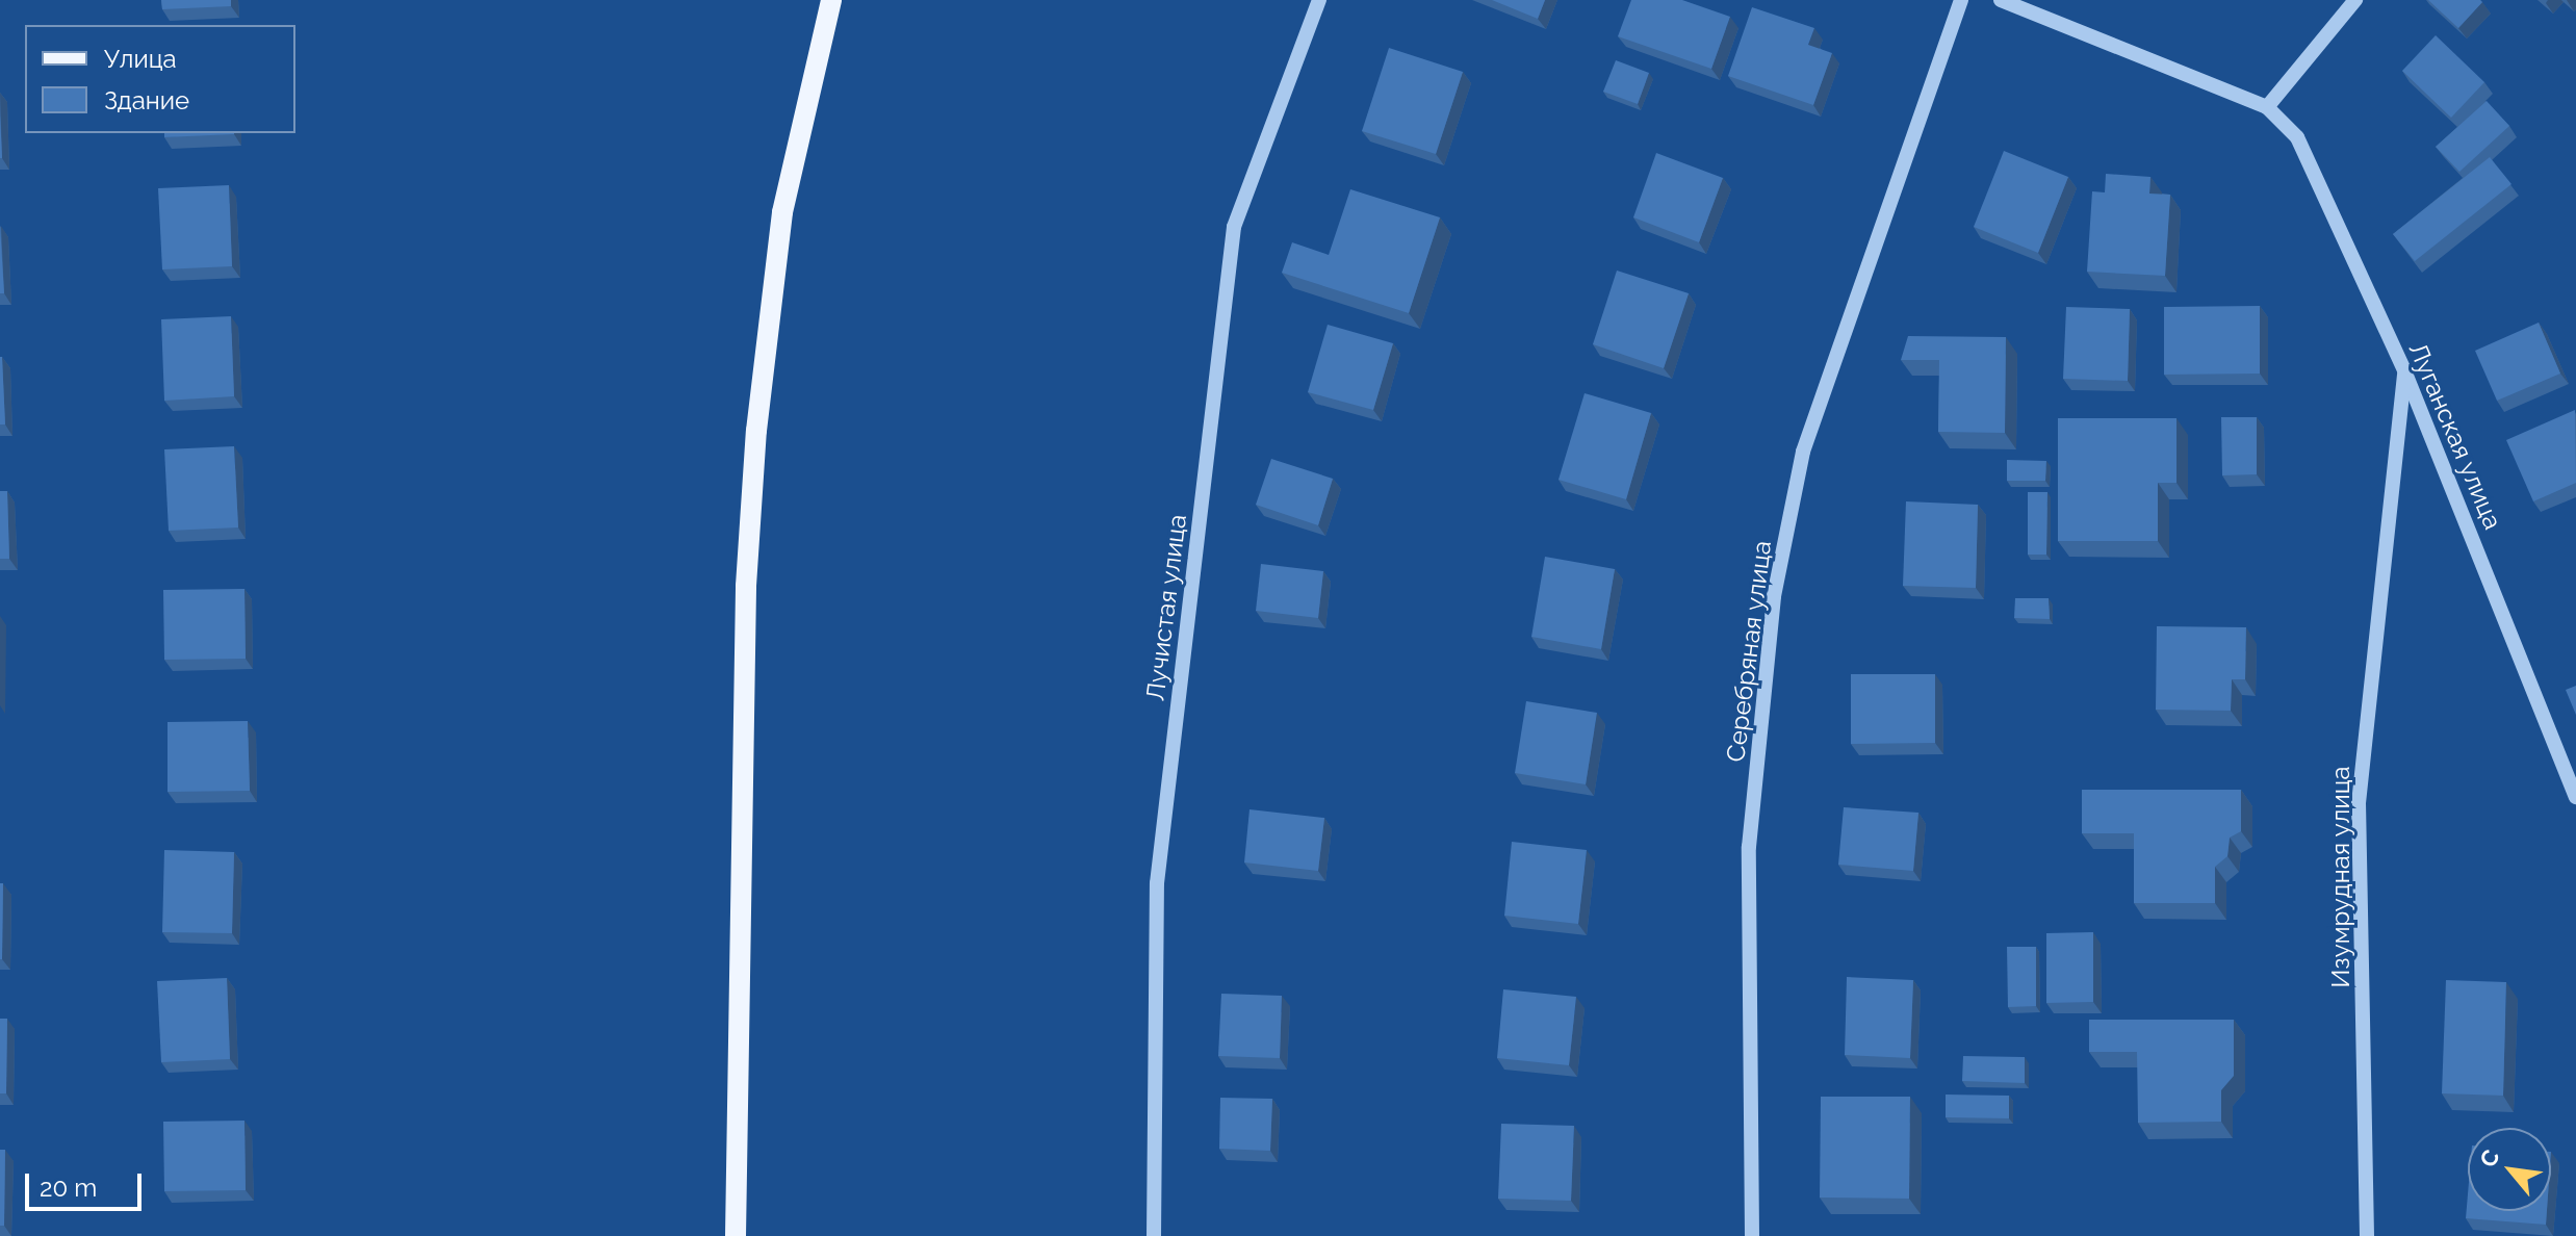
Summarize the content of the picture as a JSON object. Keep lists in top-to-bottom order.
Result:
{
  "streets": {
    "street": [
      "Луганская улица",
      "Лучистая улица",
      "Серебряная улица",
      "Изумрудная улица"
    ]
  },
  "crossings": [
    ["Луганская улица", "Изумрудная улица"]
  ],
  "legend": ["Улица", "Здание"],
  "scale_bar": "20 m",
  "north": "top left"
}
